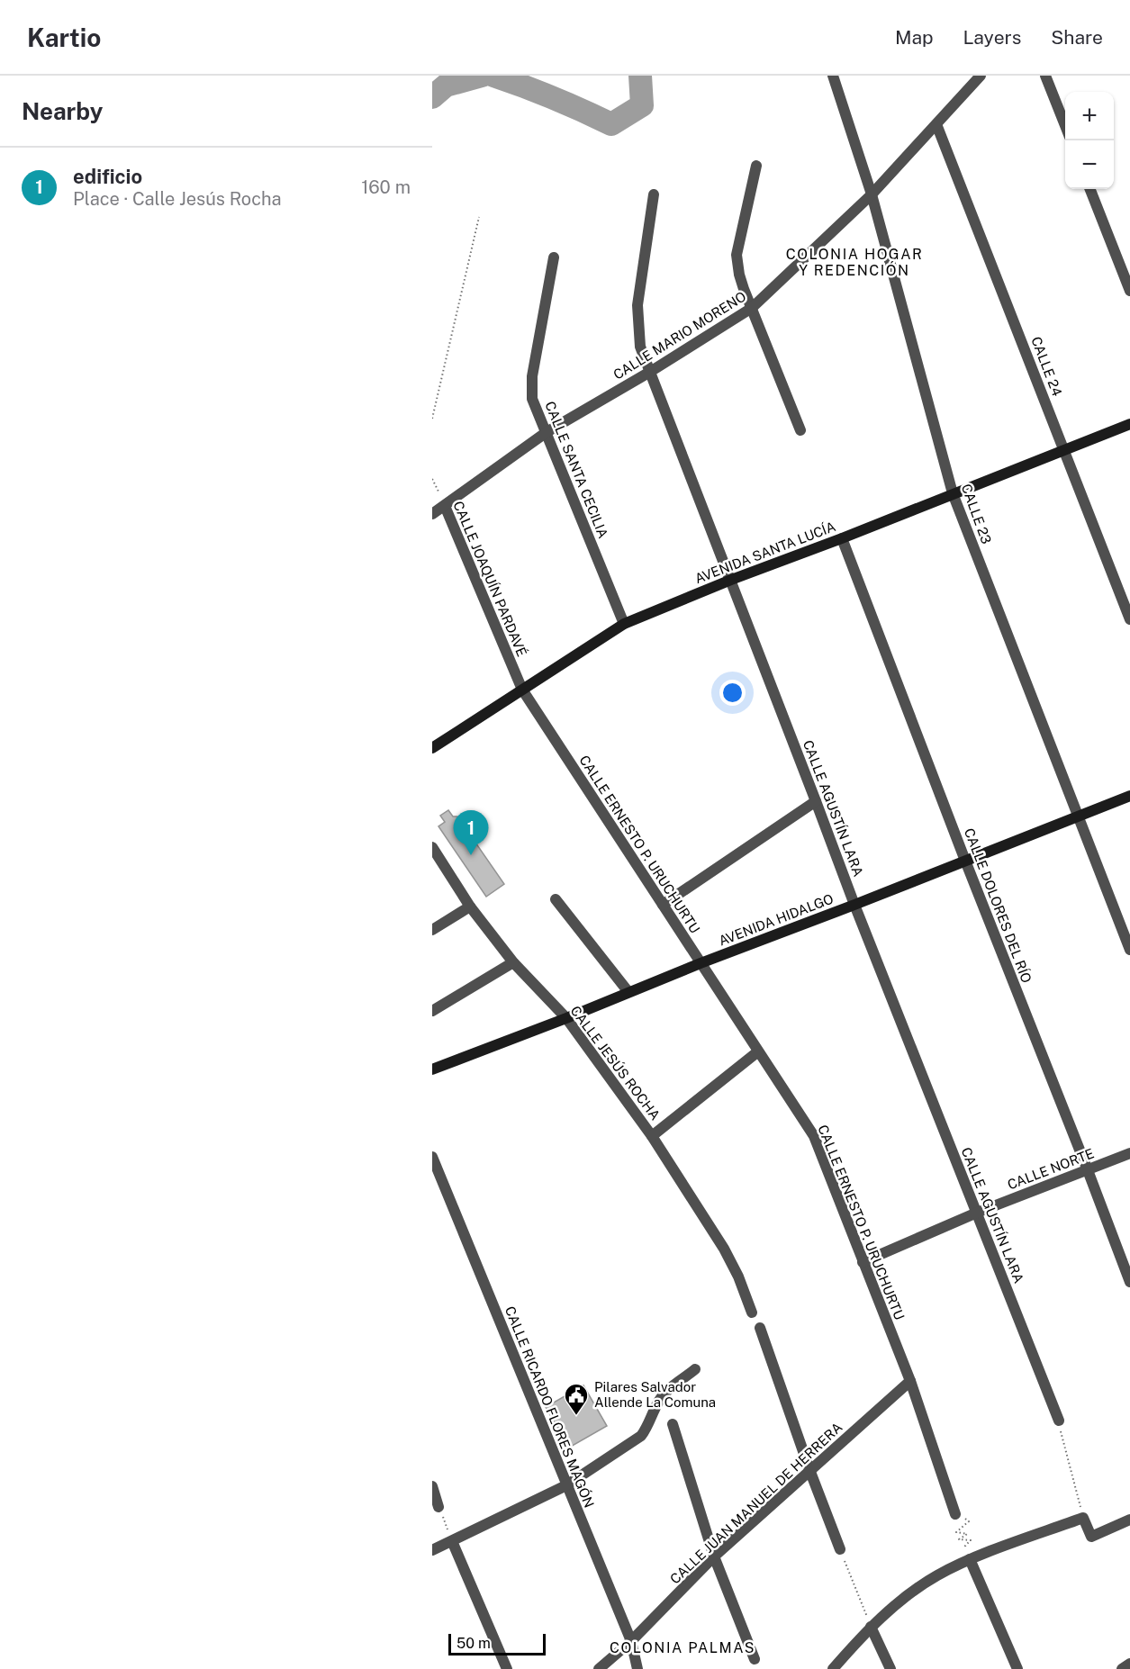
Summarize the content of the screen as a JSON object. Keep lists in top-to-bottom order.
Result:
{
  "streets": {
    "street": [
      "CALLE MARIO MORENO",
      "CALLE 24",
      "CALLE SANTA CECILIA",
      "CALLE 23",
      "AVENIDA SANTA LUCÍA",
      "CALLE JOAQUÍN PARDAVÉ",
      "CALLE AGUSTÍN LARA",
      "CALLE ERNESTO P. URUCHURTU",
      "CALLE DOLORES DEL RÍO",
      "AVENIDA HIDALGO",
      "CALLE JESÚS ROCHA",
      "CALLE NORTE",
      "CALLE RICARDO FLORES MAGÓN",
      "CALLE JUAN MANUEL DE HERRERA"
    ]
  },
  "crossings": [
    ["CALLE MARIO MORENO", "CALLE 24"],
    ["CALLE MARIO MORENO", "CALLE SANTA CECILIA"],
    ["CALLE MARIO MORENO", "CALLE 23"],
    ["CALLE MARIO MORENO", "CALLE JOAQUÍN PARDAVÉ"],
    ["CALLE MARIO MORENO", "CALLE AGUSTÍN LARA"],
    ["CALLE 24", "AVENIDA SANTA LUCÍA"],
    ["CALLE SANTA CECILIA", "AVENIDA SANTA LUCÍA"],
    ["CALLE 23", "AVENIDA SANTA LUCÍA"],
    ["CALLE 23", "AVENIDA HIDALGO"],
    ["AVENIDA SANTA LUCÍA", "CALLE JOAQUÍN PARDAVÉ"],
    ["AVENIDA SANTA LUCÍA", "CALLE AGUSTÍN LARA"],
    ["AVENIDA SANTA LUCÍA", "CALLE ERNESTO P. URUCHURTU"],
    ["AVENIDA SANTA LUCÍA", "CALLE DOLORES DEL RÍO"],
    ["CALLE JOAQUÍN PARDAVÉ", "CALLE ERNESTO P. URUCHURTU"],
    ["CALLE AGUSTÍN LARA", "AVENIDA HIDALGO"],
    ["CALLE AGUSTÍN LARA", "CALLE NORTE"],
    ["CALLE ERNESTO P. URUCHURTU", "AVENIDA HIDALGO"],
    ["CALLE ERNESTO P. URUCHURTU", "CALLE NORTE"],
    ["CALLE ERNESTO P. URUCHURTU", "CALLE JUAN MANUEL DE HERRERA"],
    ["CALLE DOLORES DEL RÍO", "AVENIDA HIDALGO"],
    ["CALLE DOLORES DEL RÍO", "CALLE NORTE"],
    ["AVENIDA HIDALGO", "CALLE JESÚS ROCHA"],
    ["CALLE RICARDO FLORES MAGÓN", "CALLE JUAN MANUEL DE HERRERA"]
  ],
  "districts": ["COLONIA HOGAR Y REDENCIÓN", "COLONIA PALMAS"],
  "places": {
    "public building": ["Pilares Salvador Allende La Comuna"]
  },
  "scale_bar": "50 m",
  "page": {
    "header": "Kartio",
    "nav": ["Map", "Layers", "Share"],
    "heading": "Nearby",
    "map_buttons": ["+", "−"],
    "list": [
      {
        "mark": "1",
        "name": "edificio",
        "note": "Place · Calle Jesús Rocha",
        "value": "160 m"
      }
    ],
    "pins": "1",
    "scale": "50 m"
  }
}
